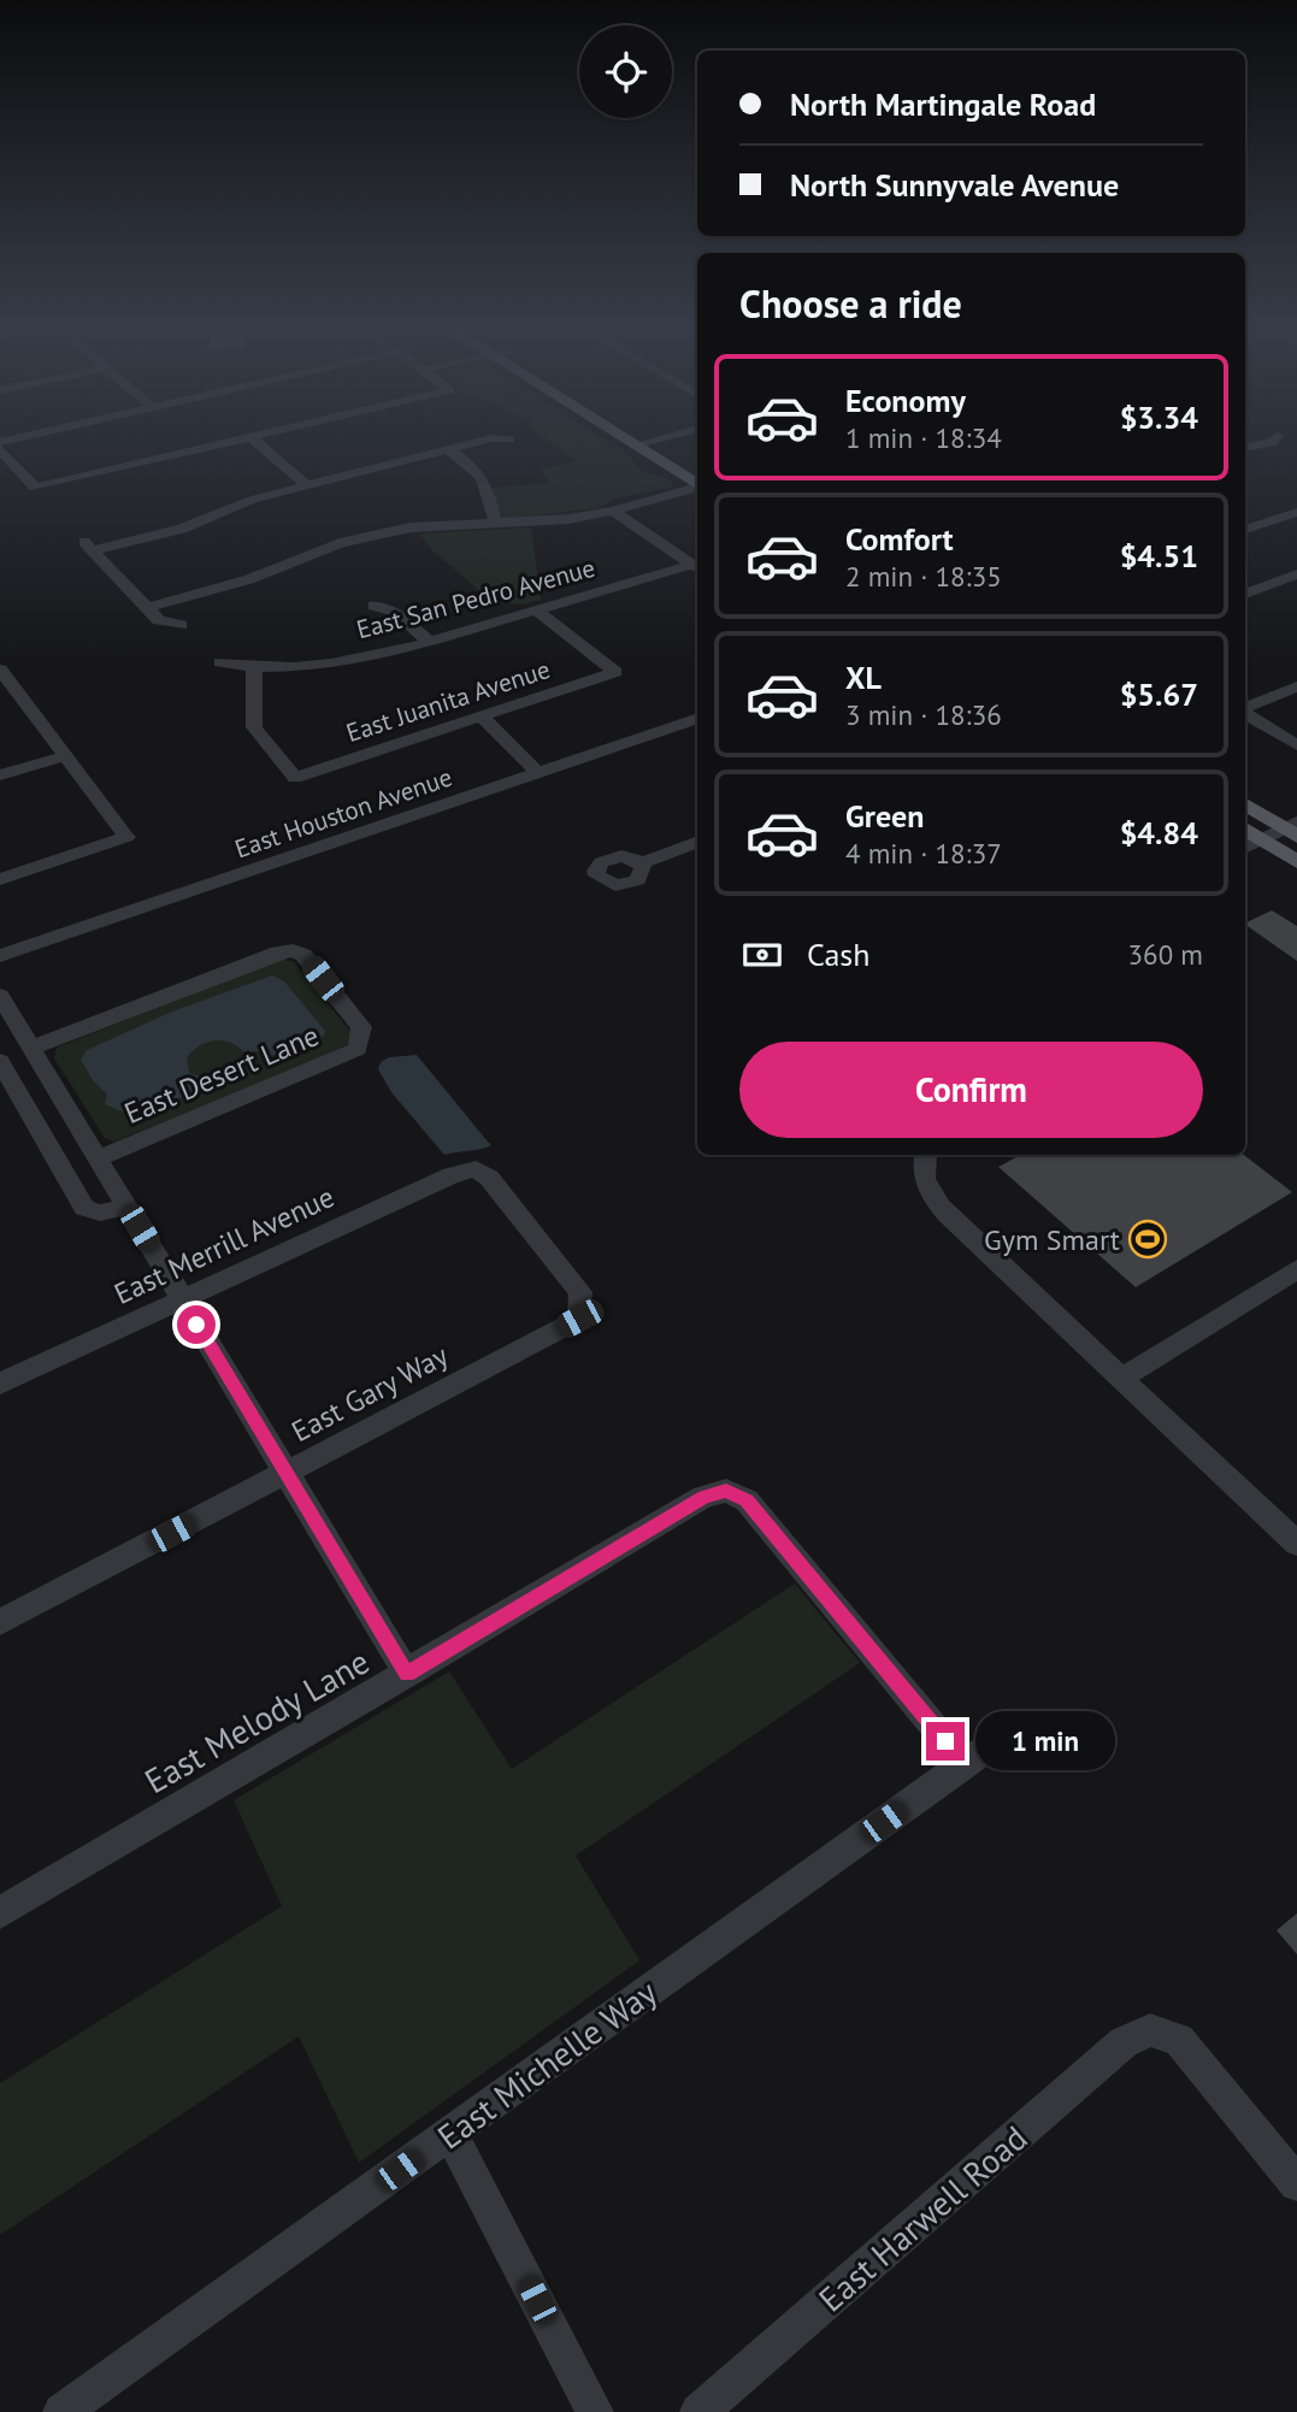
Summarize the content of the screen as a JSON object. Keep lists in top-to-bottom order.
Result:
{
  "streets": {
    "street": [
      "East San Pedro Avenue",
      "East Juanita Avenue",
      "East Houston Avenue",
      "East Desert Lane",
      "East Merrill Avenue",
      "East Gary Way",
      "East Melody Lane",
      "East Michelle Way",
      "East Harwell Road"
    ]
  },
  "crossings": [
    ["East San Pedro Avenue", "East Juanita Avenue"],
    ["East Merrill Avenue", "East Gary Way"],
    ["East Melody Lane", "East Michelle Way"]
  ],
  "places": {
    "sports": ["Gym Smart"]
  },
  "page": {
    "banner": ["North Martingale Road", "North Sunnyvale Avenue"],
    "heading": "Choose a ride",
    "list": [
      {
        "name": "Economy",
        "note": "1 min · 18:34",
        "value": "$3.34"
      },
      {
        "name": "Comfort",
        "note": "2 min · 18:35",
        "value": "$4.51"
      },
      {
        "name": "XL",
        "note": "3 min · 18:36",
        "value": "$5.67"
      },
      {
        "name": "Green",
        "note": "4 min · 18:37",
        "value": "$4.84"
      }
    ],
    "pay": ["Cash", "360 m"],
    "buttons": "Confirm",
    "bubble": "1 min"
  }
}
